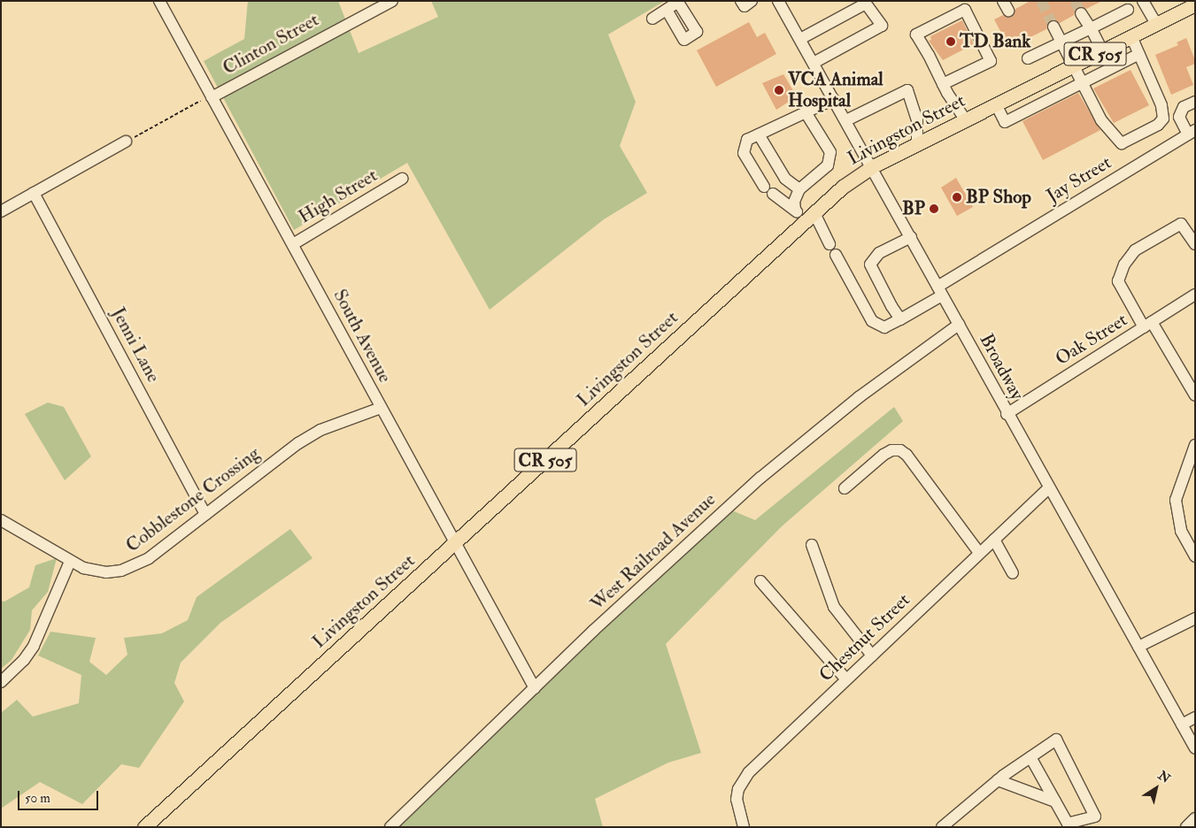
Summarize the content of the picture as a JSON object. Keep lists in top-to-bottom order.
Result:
{
  "streets": {
    "main road": ["CR 505", "Livingston Street"],
    "street": [
      "Clinton Street",
      "Jay Street",
      "High Street",
      "South Avenue",
      "Oak Street",
      "Jenni Lane",
      "Broadway",
      "Cobblestone Crossing",
      "West Railroad Avenue",
      "Chestnut Street"
    ]
  },
  "crossings": [
    ["Clinton Street", "South Avenue"],
    ["Livingston Street", "South Avenue"],
    ["Livingston Street", "Broadway"],
    ["Jay Street", "Broadway"],
    ["High Street", "South Avenue"],
    ["South Avenue", "Cobblestone Crossing"],
    ["South Avenue", "West Railroad Avenue"],
    ["Oak Street", "Broadway"],
    ["Jenni Lane", "Cobblestone Crossing"],
    ["Broadway", "West Railroad Avenue"],
    ["Broadway", "Chestnut Street"]
  ],
  "places": [
    "TD Bank",
    "VCA Animal Hospital",
    "BP Shop",
    "BP"
  ],
  "scale_bar": "50 m",
  "north": "top right"
}
